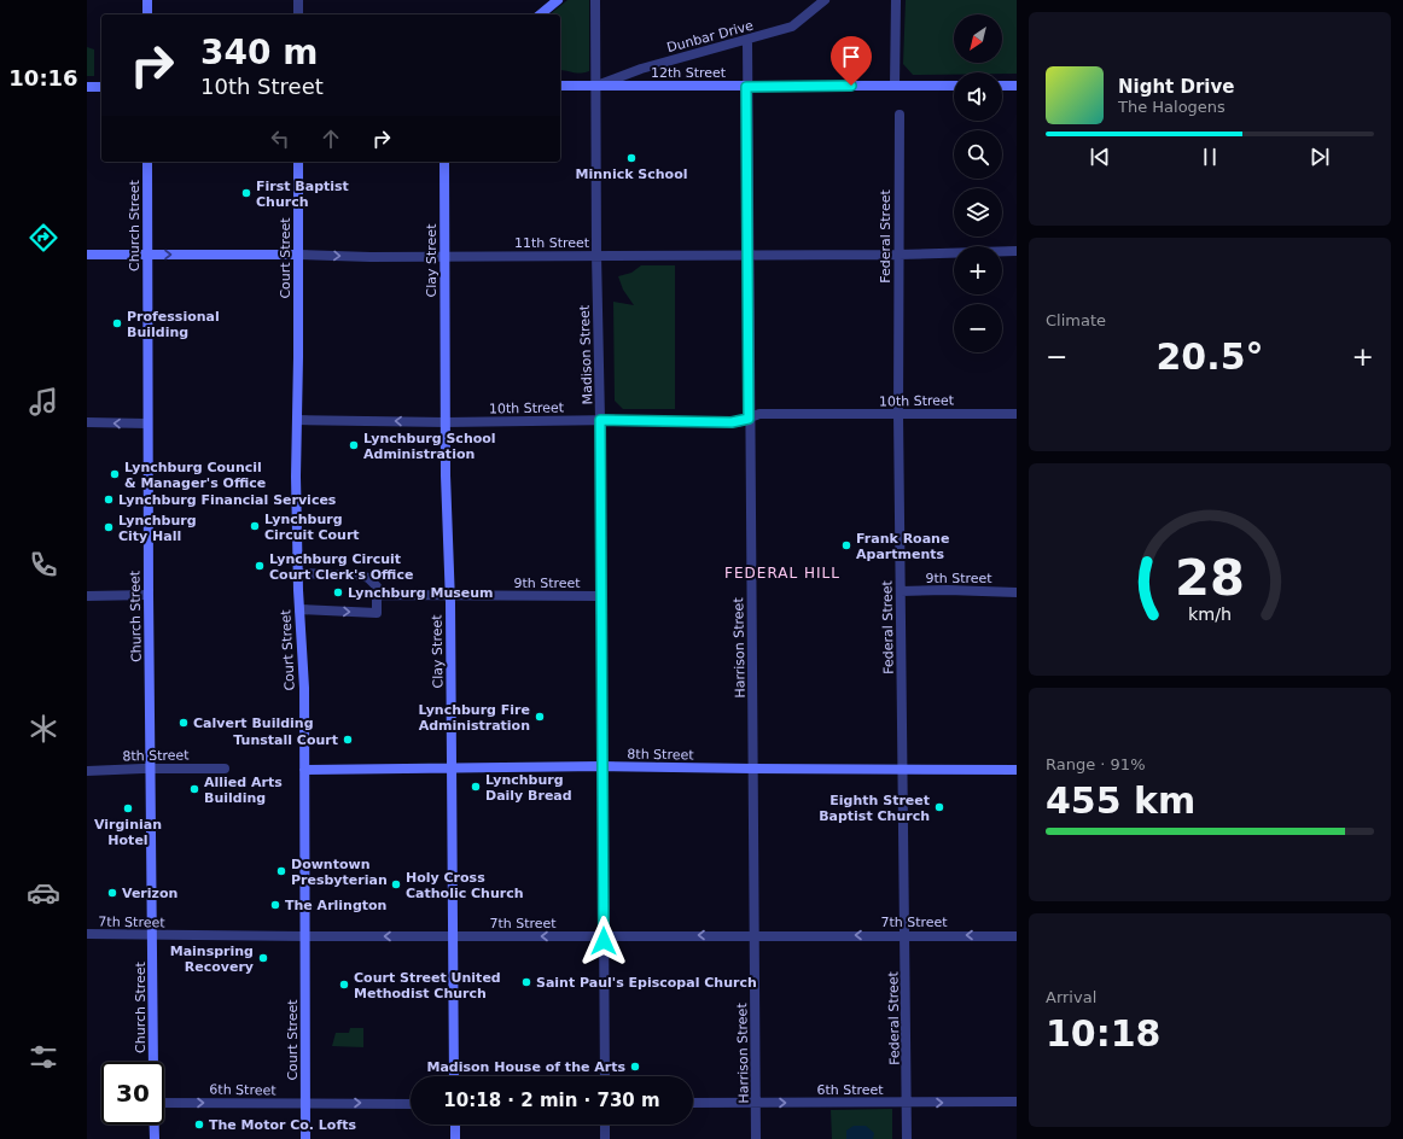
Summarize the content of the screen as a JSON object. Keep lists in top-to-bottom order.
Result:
{
  "streets": {
    "street": [
      "Dunbar Drive",
      "12th Street",
      "Church Street",
      "Federal Street",
      "11th Street",
      "Court Street",
      "Clay Street",
      "Madison Street",
      "10th Street",
      "9th Street",
      "Harrison Street",
      "8th Street",
      "7th Street",
      "6th Street"
    ]
  },
  "crossings": [
    ["Dunbar Drive", "12th Street"],
    ["Dunbar Drive", "Madison Street"],
    ["Dunbar Drive", "Harrison Street"],
    ["12th Street", "Madison Street"],
    ["12th Street", "Harrison Street"],
    ["Church Street", "11th Street"],
    ["Church Street", "8th Street"],
    ["Church Street", "7th Street"],
    ["Federal Street", "11th Street"],
    ["Federal Street", "10th Street"],
    ["Federal Street", "9th Street"],
    ["Federal Street", "8th Street"],
    ["Federal Street", "7th Street"],
    ["Federal Street", "6th Street"],
    ["11th Street", "Court Street"],
    ["11th Street", "Clay Street"],
    ["11th Street", "Madison Street"],
    ["11th Street", "Harrison Street"],
    ["Court Street", "10th Street"],
    ["Court Street", "8th Street"],
    ["Court Street", "7th Street"],
    ["Court Street", "6th Street"],
    ["Clay Street", "10th Street"],
    ["Clay Street", "9th Street"],
    ["Clay Street", "8th Street"],
    ["Clay Street", "7th Street"],
    ["Madison Street", "10th Street"],
    ["Madison Street", "9th Street"],
    ["Madison Street", "8th Street"],
    ["Madison Street", "7th Street"],
    ["10th Street", "Harrison Street"],
    ["Harrison Street", "8th Street"],
    ["Harrison Street", "7th Street"],
    ["Harrison Street", "6th Street"]
  ],
  "one_way": ["7th Street", "6th Street"],
  "districts": ["FEDERAL HILL"],
  "places": [
    "Minnick School",
    "First Baptist Church",
    "Professional Building",
    "Lynchburg School Administration",
    "Lynchburg Council & Manager's Office",
    "Lynchburg Financial Services",
    "Lynchburg Circuit Court",
    "Lynchburg City Hall",
    "Frank Roane Apartments",
    "Lynchburg Circuit Court Clerk's Office",
    "Lynchburg Museum",
    "Lynchburg Fire Administration",
    "Calvert Building",
    "Tunstall Court",
    "Lynchburg Daily Bread",
    "Allied Arts Building",
    "Eighth Street Baptist Church",
    "Virginian Hotel",
    "Downtown Presbyterian",
    "Holy Cross Catholic Church",
    "Verizon",
    "The Arlington",
    "Mainspring Recovery",
    "Saint Paul's Episcopal Church",
    "Court Street United Methodist Church",
    "Madison House of the Arts",
    "The Motor Co. Lofts"
  ],
  "north": "bottom left",
  "page": {
    "tabs": "10:16",
    "map_buttons": ["+", "−"],
    "turn": ["340 m", "10th Street"],
    "song": ["Night Drive", "The Halogens"],
    "tile": [
      "Climate",
      ["Range · 91%", "455 km"],
      ["Arrival", "10:18"]
    ],
    "heat": ["−", "20.5°", "+"],
    "limit": "30",
    "trip": "10:18 · 2 min · 730 m",
    "gauge": ["28", "km/h"]
  }
}
